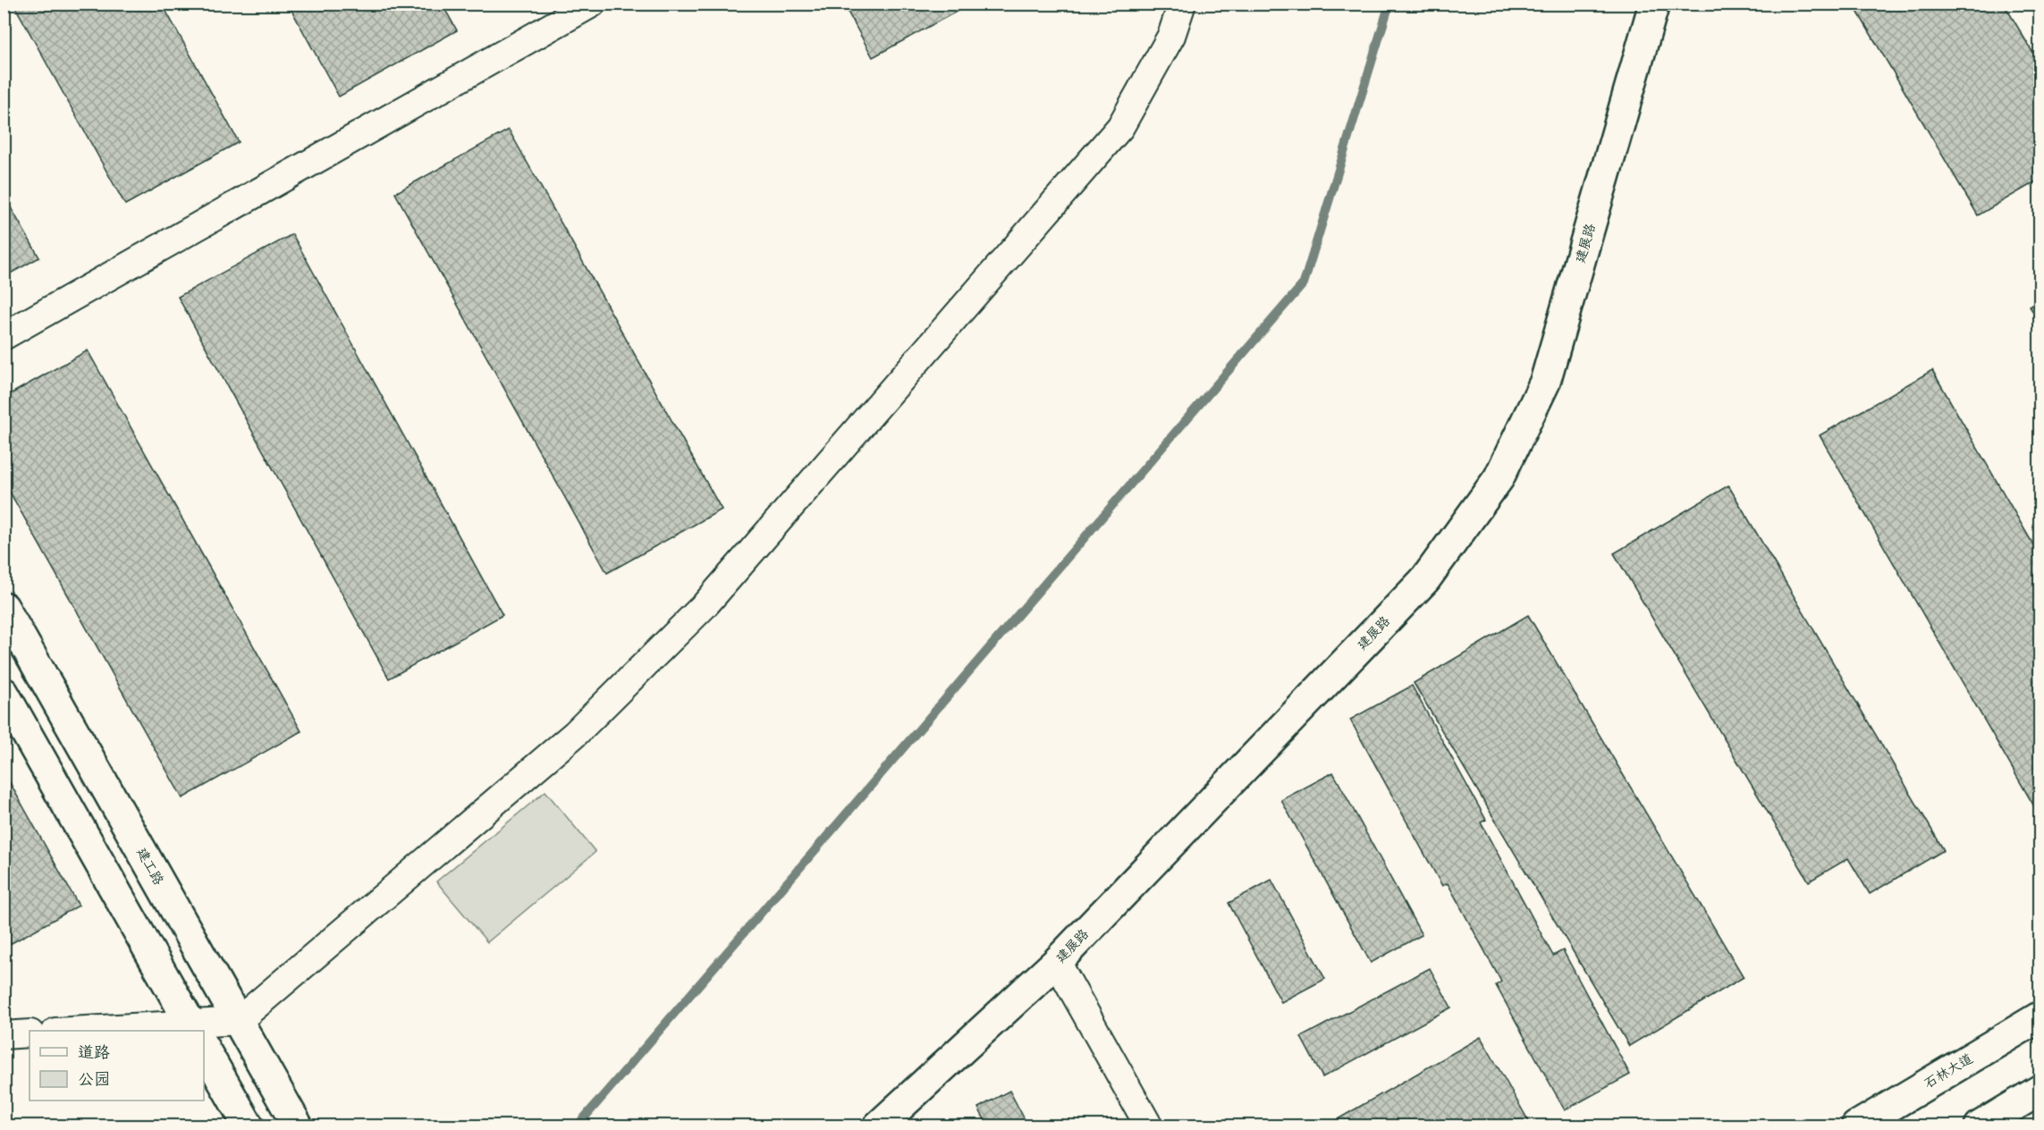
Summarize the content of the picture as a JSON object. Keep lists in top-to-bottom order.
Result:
{
  "streets": {
    "street": ["建展路", "建工路", "石林大道"]
  },
  "legend": ["道路", "公园"]
}
